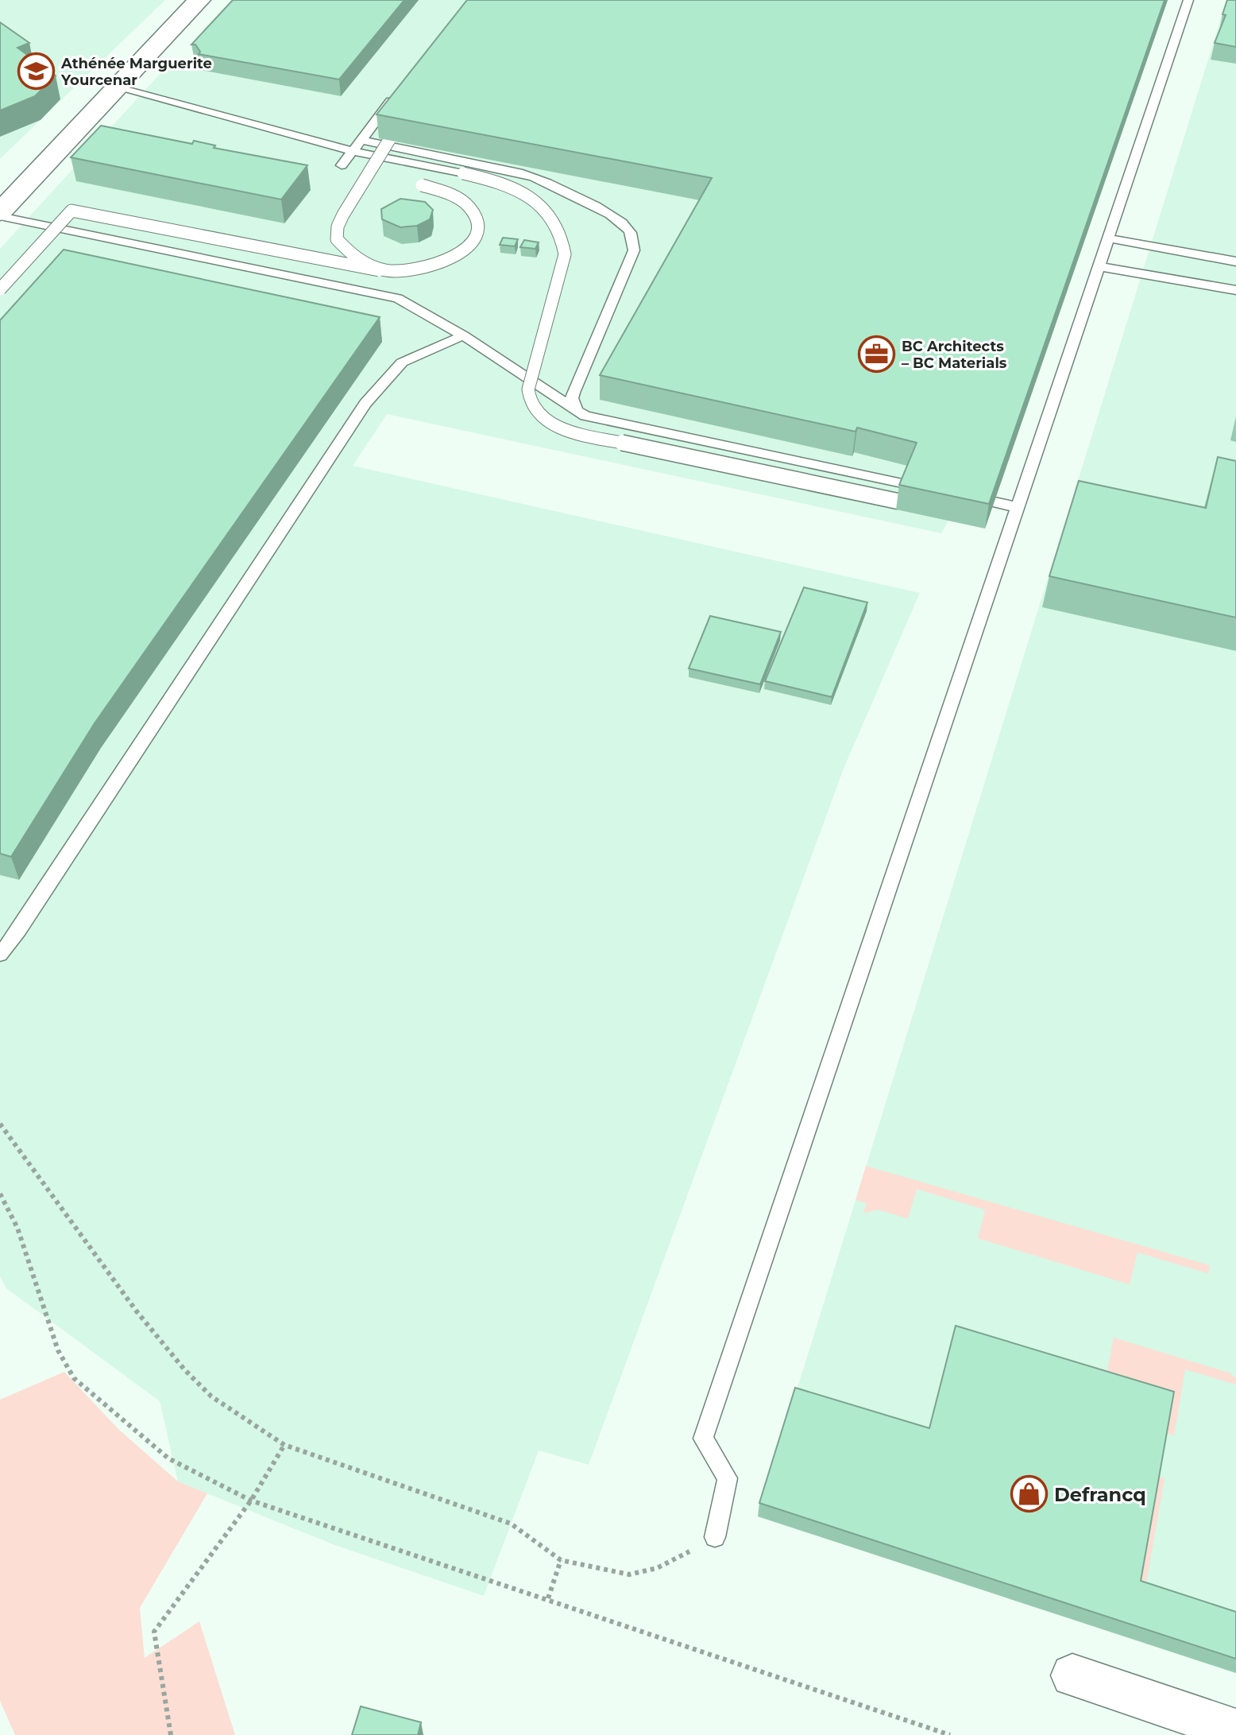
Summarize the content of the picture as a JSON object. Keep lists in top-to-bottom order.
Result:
{
  "places": {
    "school or university": ["Athénée Marguerite Yourcenar"],
    "office": ["BC Architects – BC Materials"],
    "shop": ["Defrancq"]
  }
}
